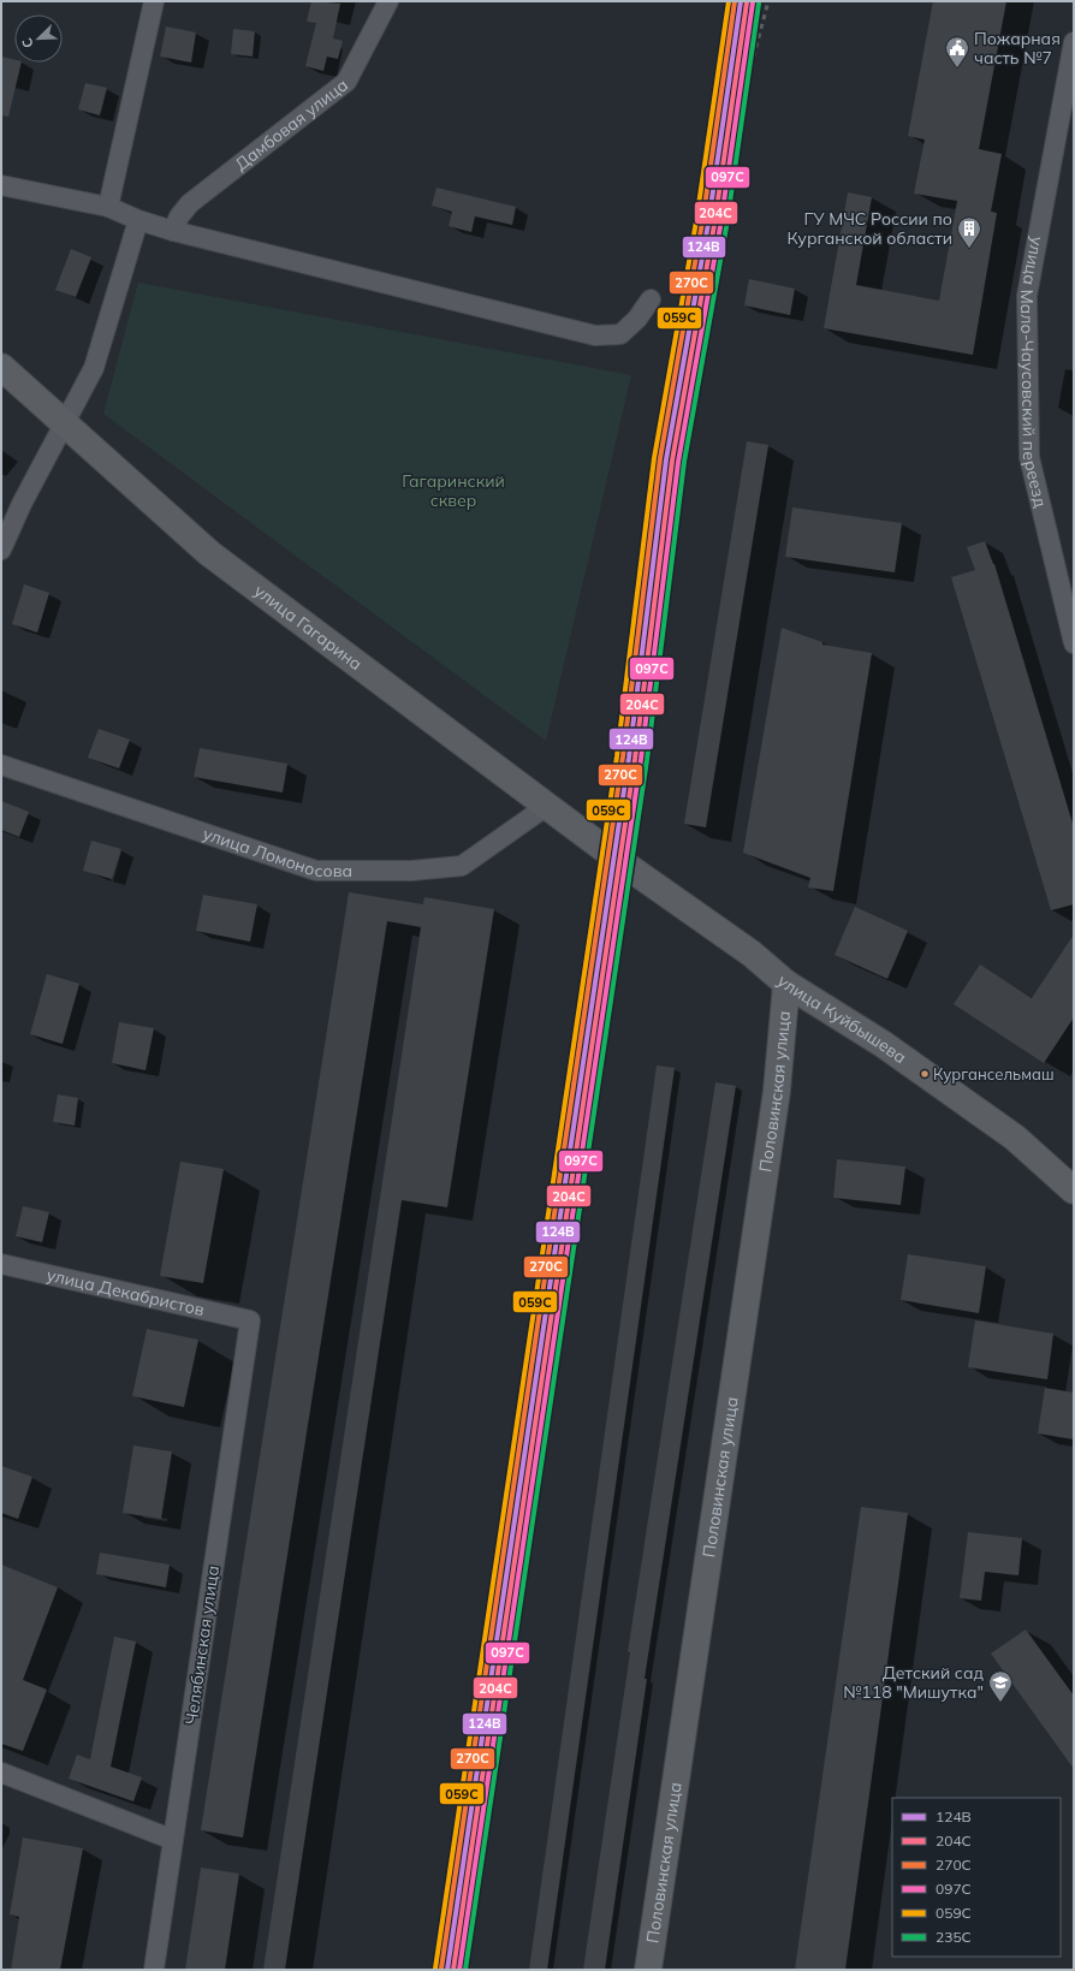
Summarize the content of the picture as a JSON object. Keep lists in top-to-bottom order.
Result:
{
  "streets": {
    "main road": ["улица Гагарина", "улица Куйбышева", "Половинская улица"],
    "street": [
      "Дамбовая улица",
      "улица Мало-Чаусовский переезд",
      "улица Ломоносова",
      "улица Декабристов",
      "Челябинская улица"
    ]
  },
  "crossings": [
    ["улица Гагарина", "улица Ломоносова"],
    ["улица Гагарина", "улица Куйбышева"],
    ["улица Куйбышева", "Половинская улица"],
    ["улица Декабристов", "Челябинская улица"]
  ],
  "parks": ["Гагаринский сквер"],
  "places": {
    "public building": ["Пожарная часть №7"],
    "building": ["ГУ МЧС России по Курганской области"],
    "other": ["Кургансельмаш"],
    "school or university": ["Детский сад №118 \"Мишутка\""]
  },
  "lines": [
    "transit line 124В",
    "transit line 270С",
    "transit line 059С",
    "transit line 204С",
    "transit line 097С",
    "transit line 235С"
  ],
  "legend": [
    "124В",
    "204С",
    "270С",
    "097С",
    "059С",
    "235С"
  ],
  "north": "bottom left"
}
